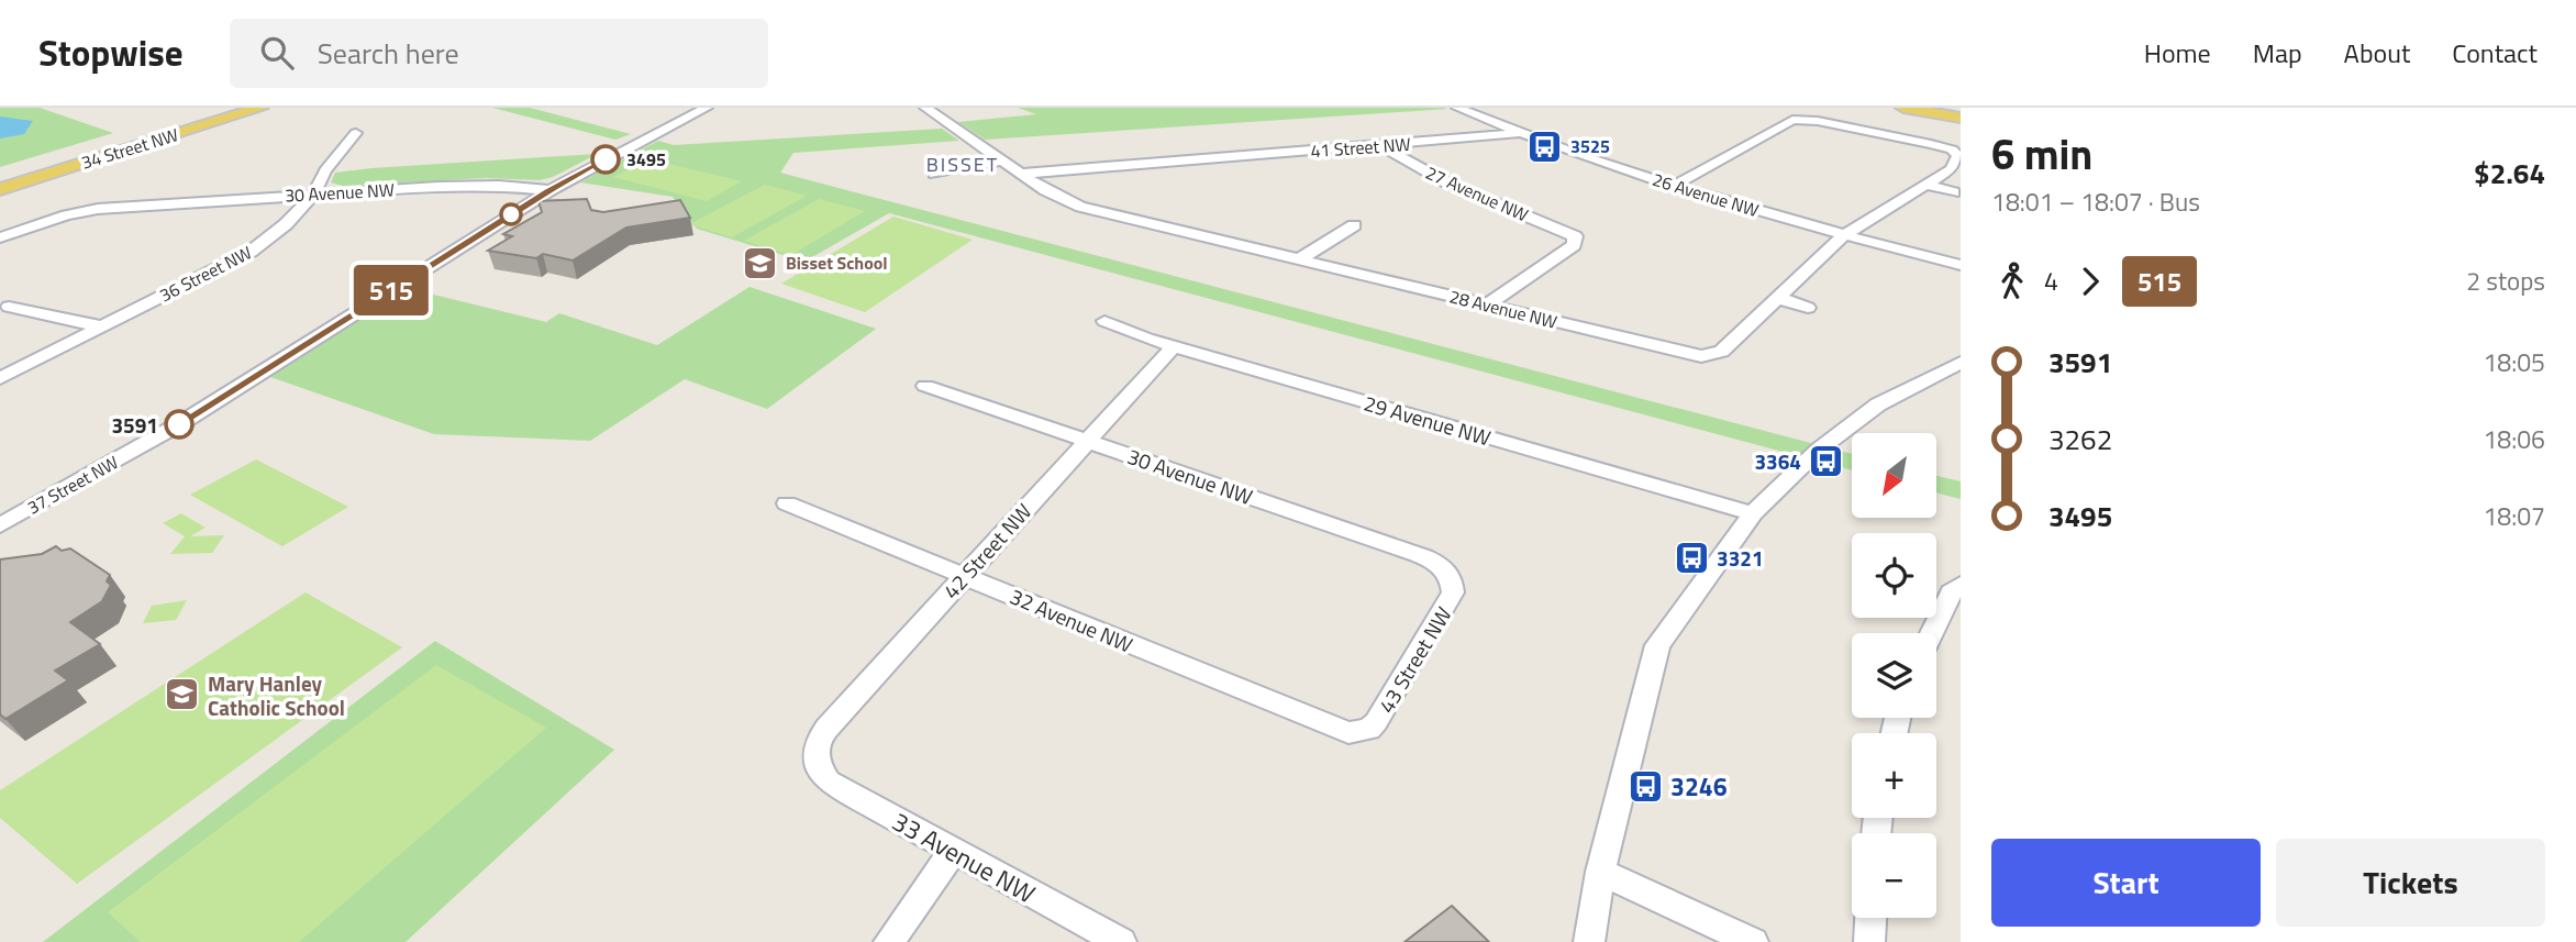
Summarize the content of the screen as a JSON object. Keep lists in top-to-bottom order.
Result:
{
  "streets": {
    "main road": ["34 Street NW"],
    "street": [
      "41 Street NW",
      "30 Avenue NW",
      "27 Avenue NW",
      "26 Avenue NW",
      "36 Street NW",
      "28 Avenue NW",
      "29 Avenue NW",
      "37 Street NW",
      "42 Street NW",
      "32 Avenue NW",
      "43 Street NW",
      "33 Avenue NW"
    ]
  },
  "crossings": [
    ["41 Street NW", "27 Avenue NW"],
    ["41 Street NW", "26 Avenue NW"],
    ["41 Street NW", "28 Avenue NW"],
    ["30 Avenue NW", "36 Street NW"],
    ["30 Avenue NW", "37 Street NW"],
    ["30 Avenue NW", "42 Street NW"],
    ["30 Avenue NW", "43 Street NW"],
    ["27 Avenue NW", "28 Avenue NW"],
    ["29 Avenue NW", "42 Street NW"],
    ["42 Street NW", "32 Avenue NW"],
    ["42 Street NW", "33 Avenue NW"],
    ["32 Avenue NW", "43 Street NW"]
  ],
  "districts": ["BISSET"],
  "places": {
    "bus stop": [
      "3525",
      "3364",
      "3321",
      "3246"
    ],
    "other": ["3495", "3591"],
    "school or university": ["Bisset School", "Mary Hanley Catholic School"]
  },
  "lines": ["bus line 515"],
  "north": "bottom left",
  "page": {
    "header": "Stopwise",
    "search": "Search here",
    "nav": [
      "Home",
      "Map",
      "About",
      "Contact"
    ],
    "on_map": "515",
    "heading": ["6 min", "18:01 – 18:07 · Bus", "$2.64"],
    "legs": ["4", "515", "2 stops"],
    "list": [
      {
        "name": "3591",
        "value": "18:05"
      },
      {
        "name": "3262",
        "value": "18:06"
      },
      {
        "name": "3495",
        "value": "18:07"
      }
    ],
    "map_buttons": ["+", "−"],
    "buttons": ["Start", "Tickets"]
  }
}
